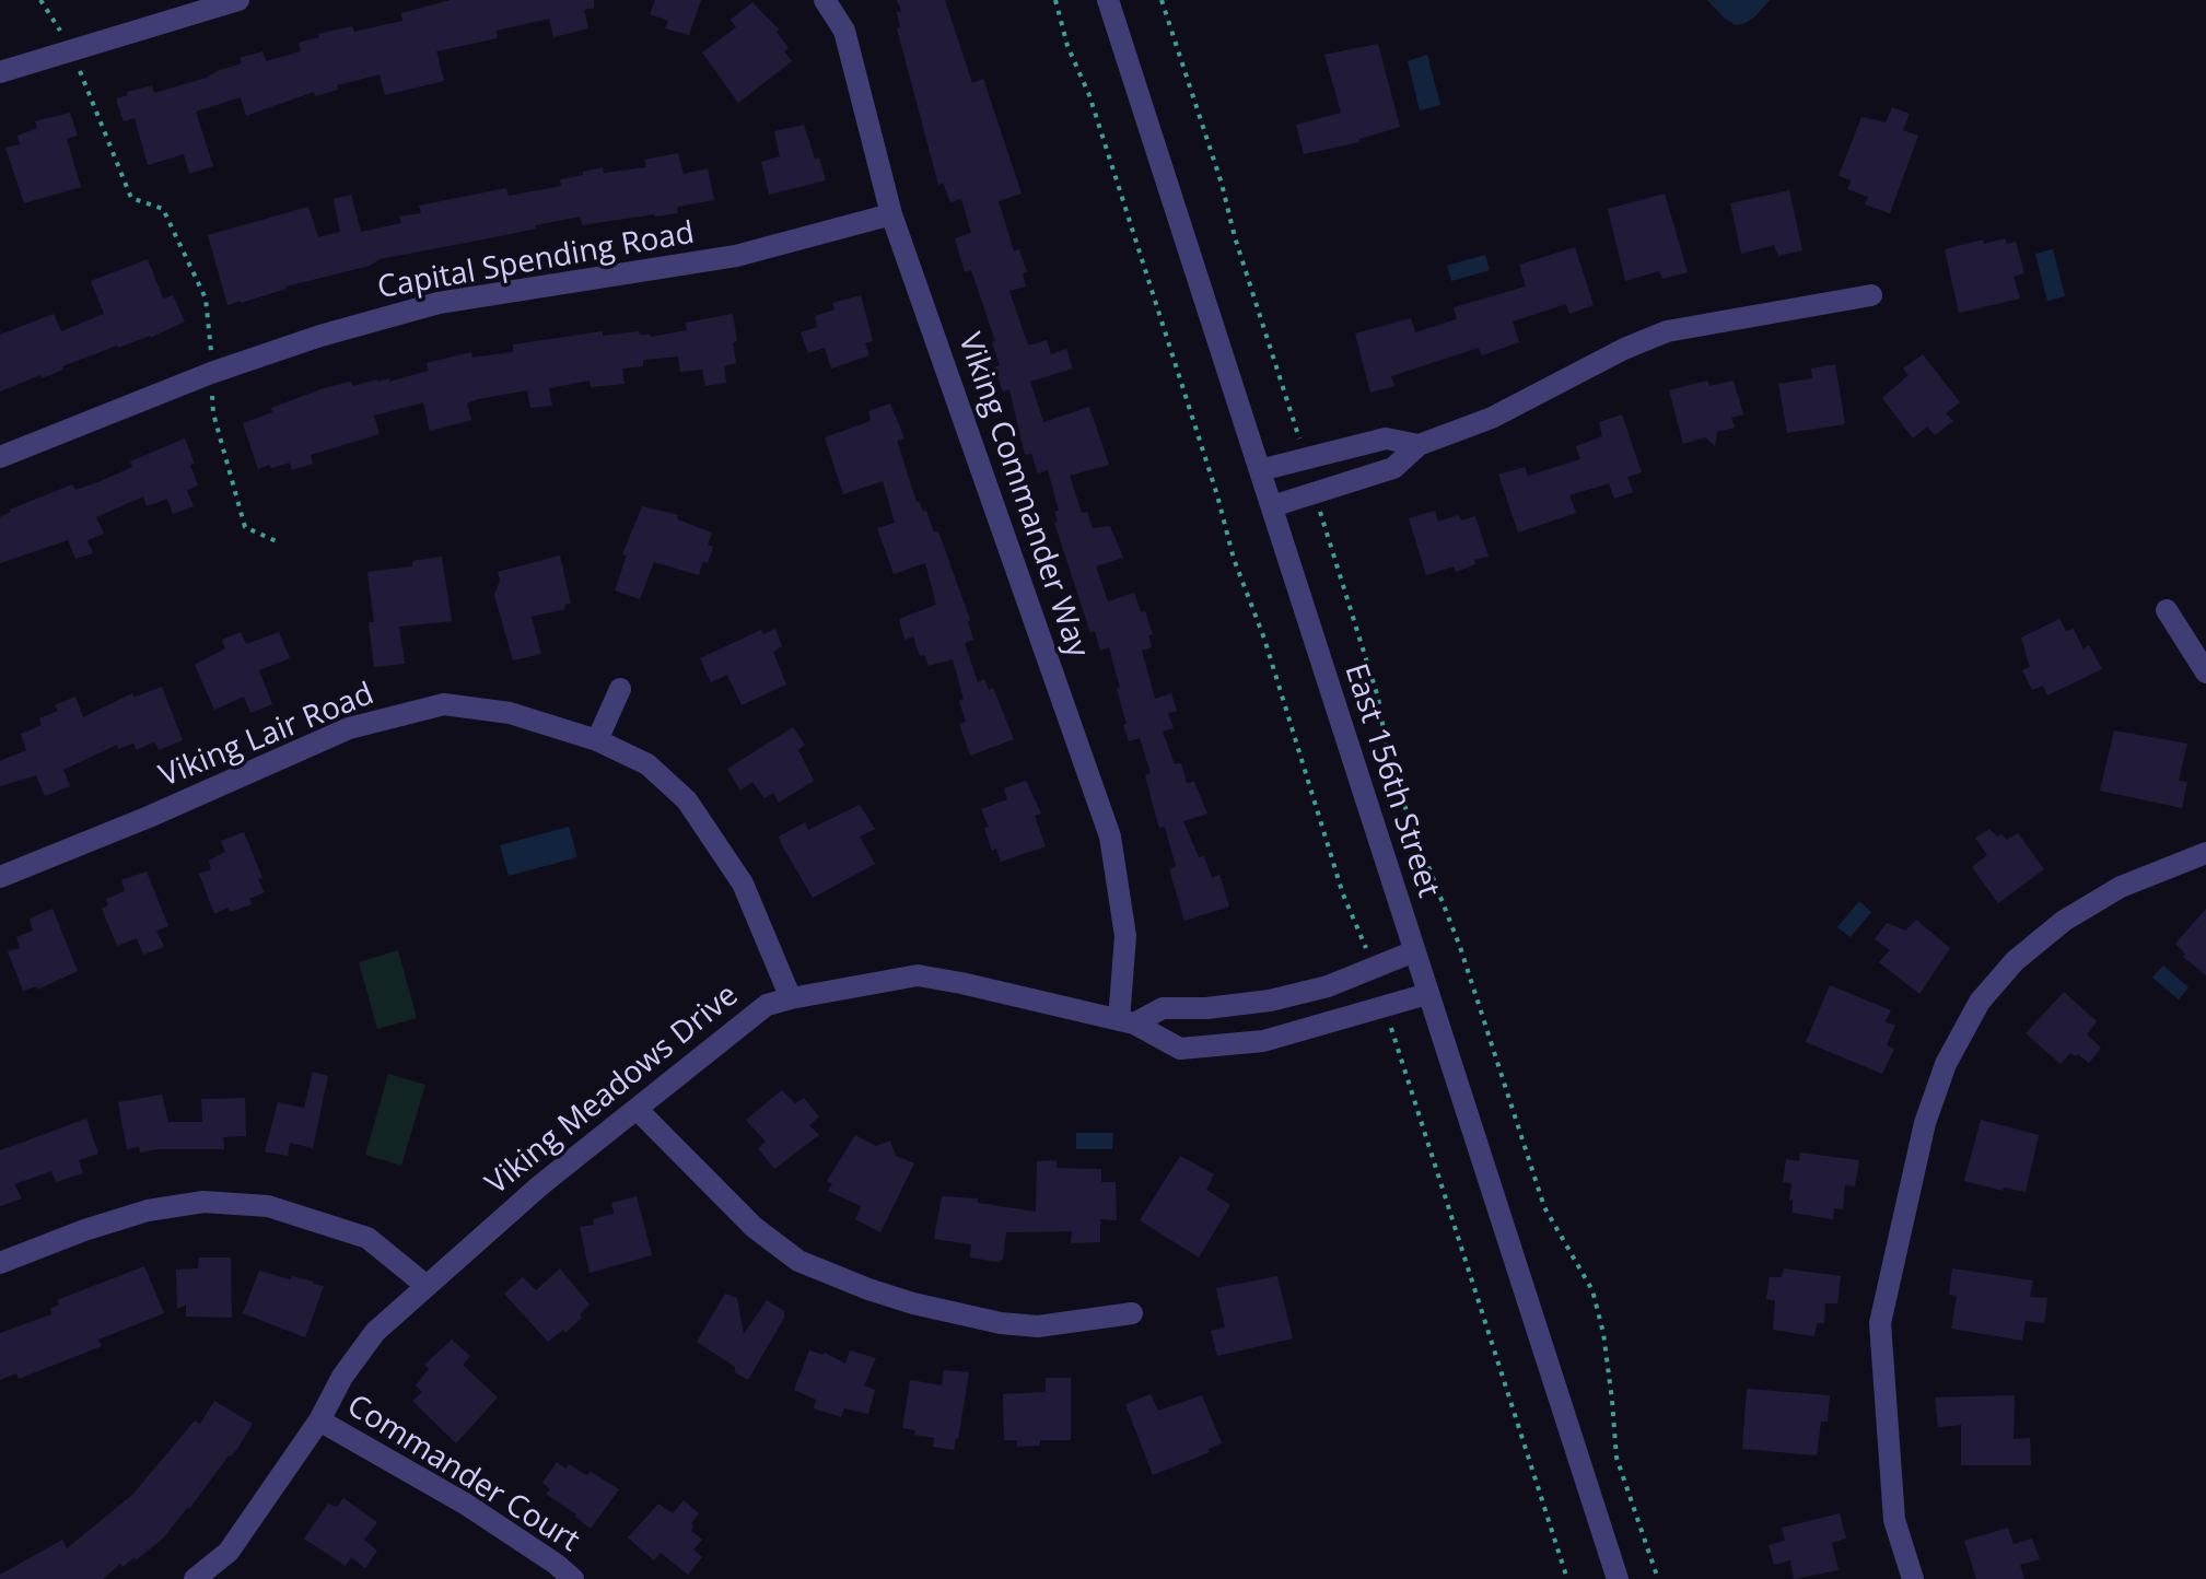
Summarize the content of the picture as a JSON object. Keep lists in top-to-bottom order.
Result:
{
  "streets": {
    "street": [
      "Capital Spending Road",
      "Viking Commander Way",
      "Viking Lair Road",
      "East 156th Street",
      "Viking Meadows Drive",
      "Commander Court"
    ]
  },
  "crossings": [
    ["Capital Spending Road", "Viking Commander Way"],
    ["Viking Commander Way", "Viking Meadows Drive"],
    ["Viking Lair Road", "Viking Meadows Drive"],
    ["East 156th Street", "Viking Meadows Drive"],
    ["Viking Meadows Drive", "Commander Court"]
  ]
}
